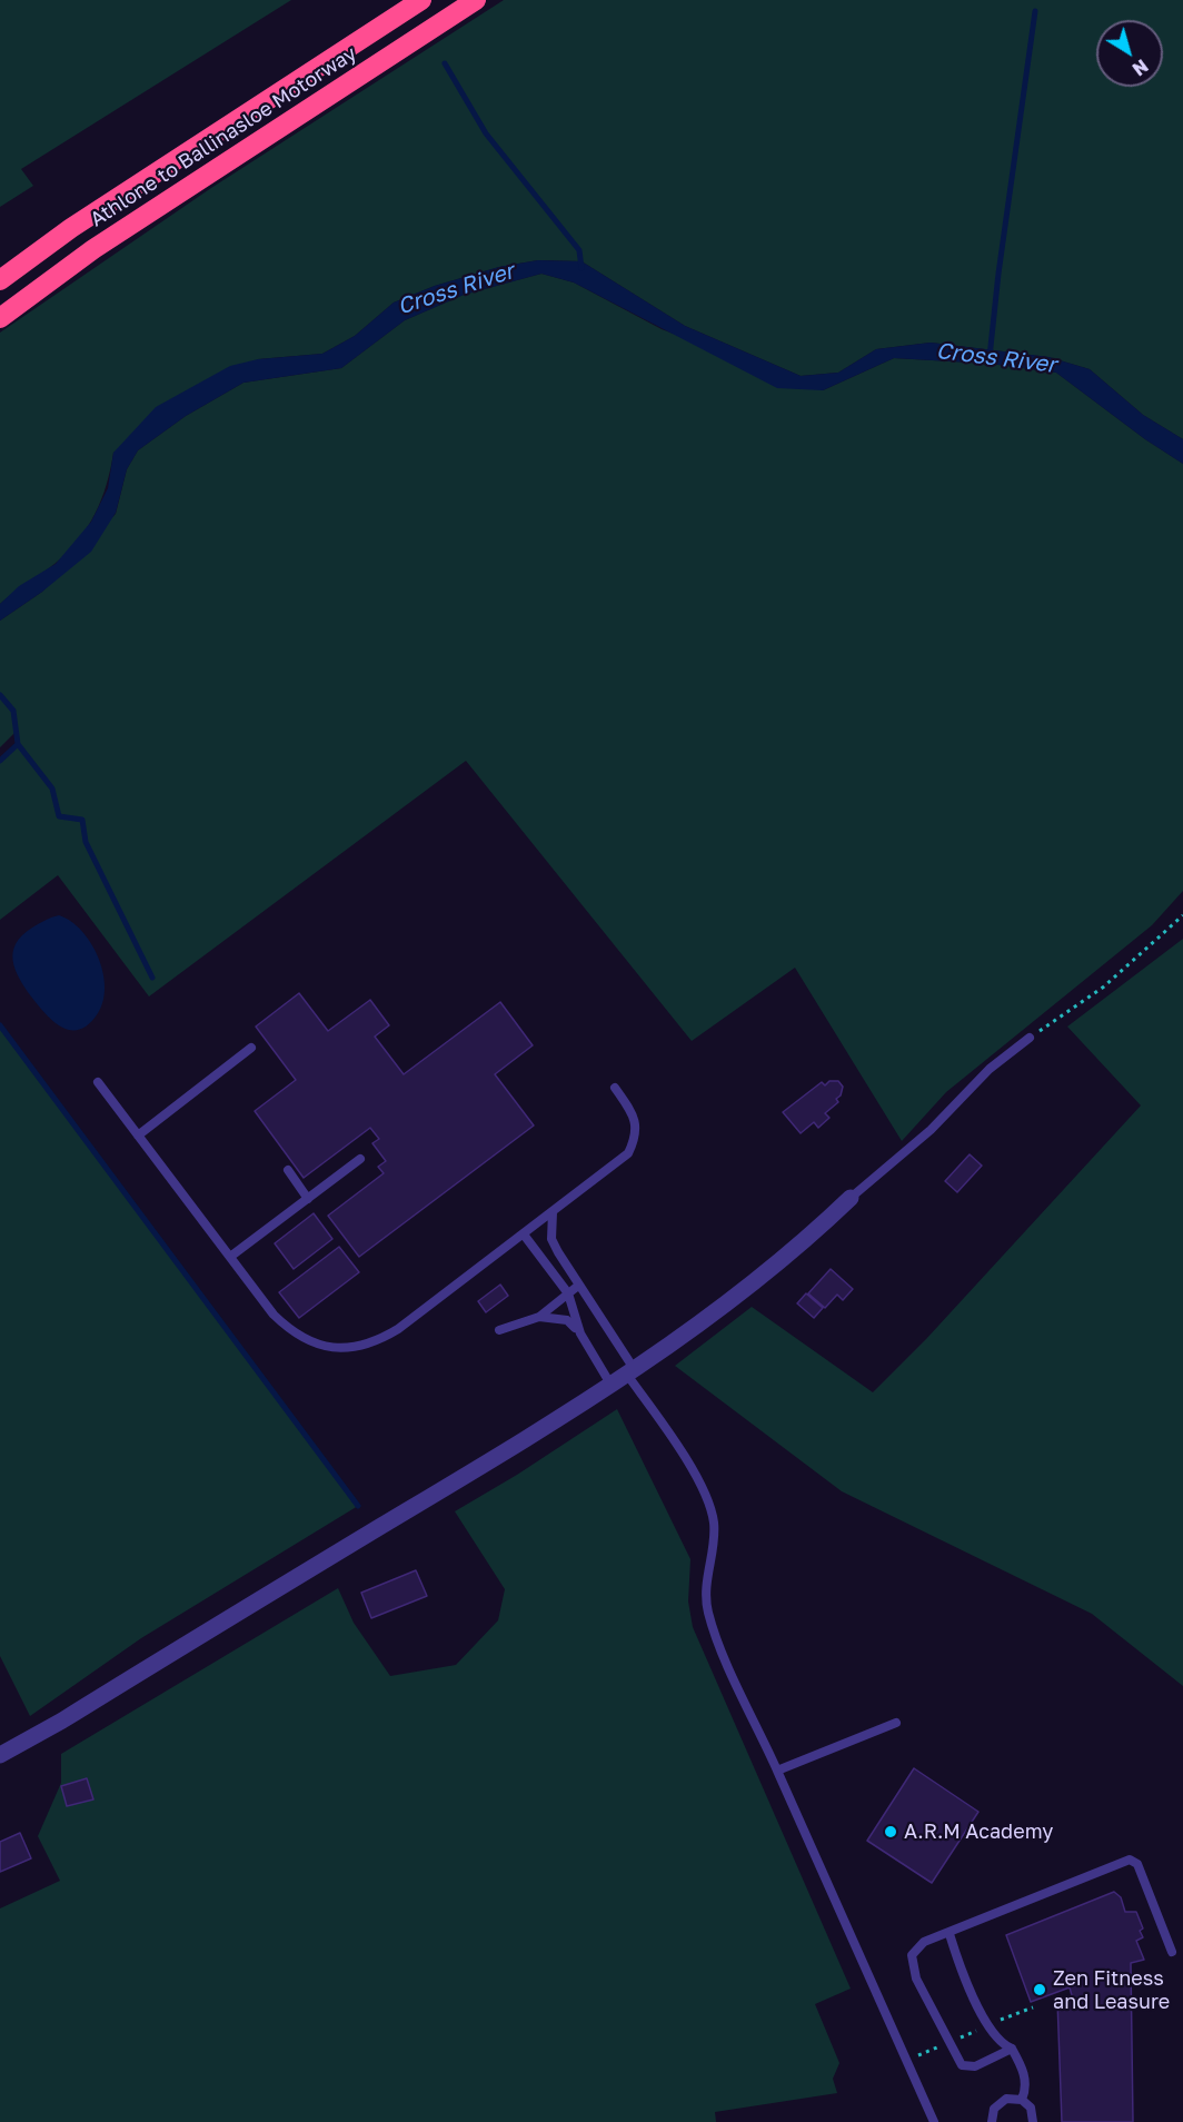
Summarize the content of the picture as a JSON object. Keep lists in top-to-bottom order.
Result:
{
  "streets": {
    "highway": ["Athlone to Ballinasloe Motorway"]
  },
  "water": ["Cross River"],
  "places": ["A.R.M Academy", "Zen Fitness and Leasure"],
  "north": "bottom right"
}
